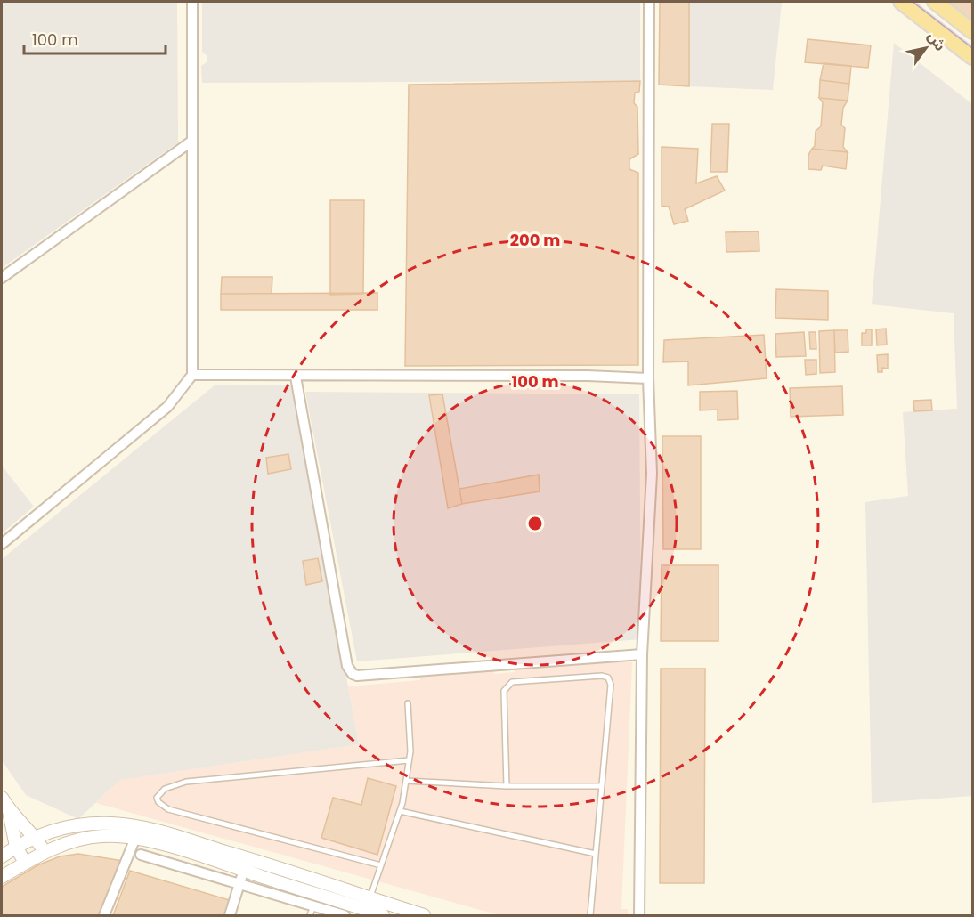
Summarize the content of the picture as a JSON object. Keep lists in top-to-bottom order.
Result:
{
  "scale_bar": "100 m",
  "north": "top right",
  "rings": ["200 m", "100 m"]
}
